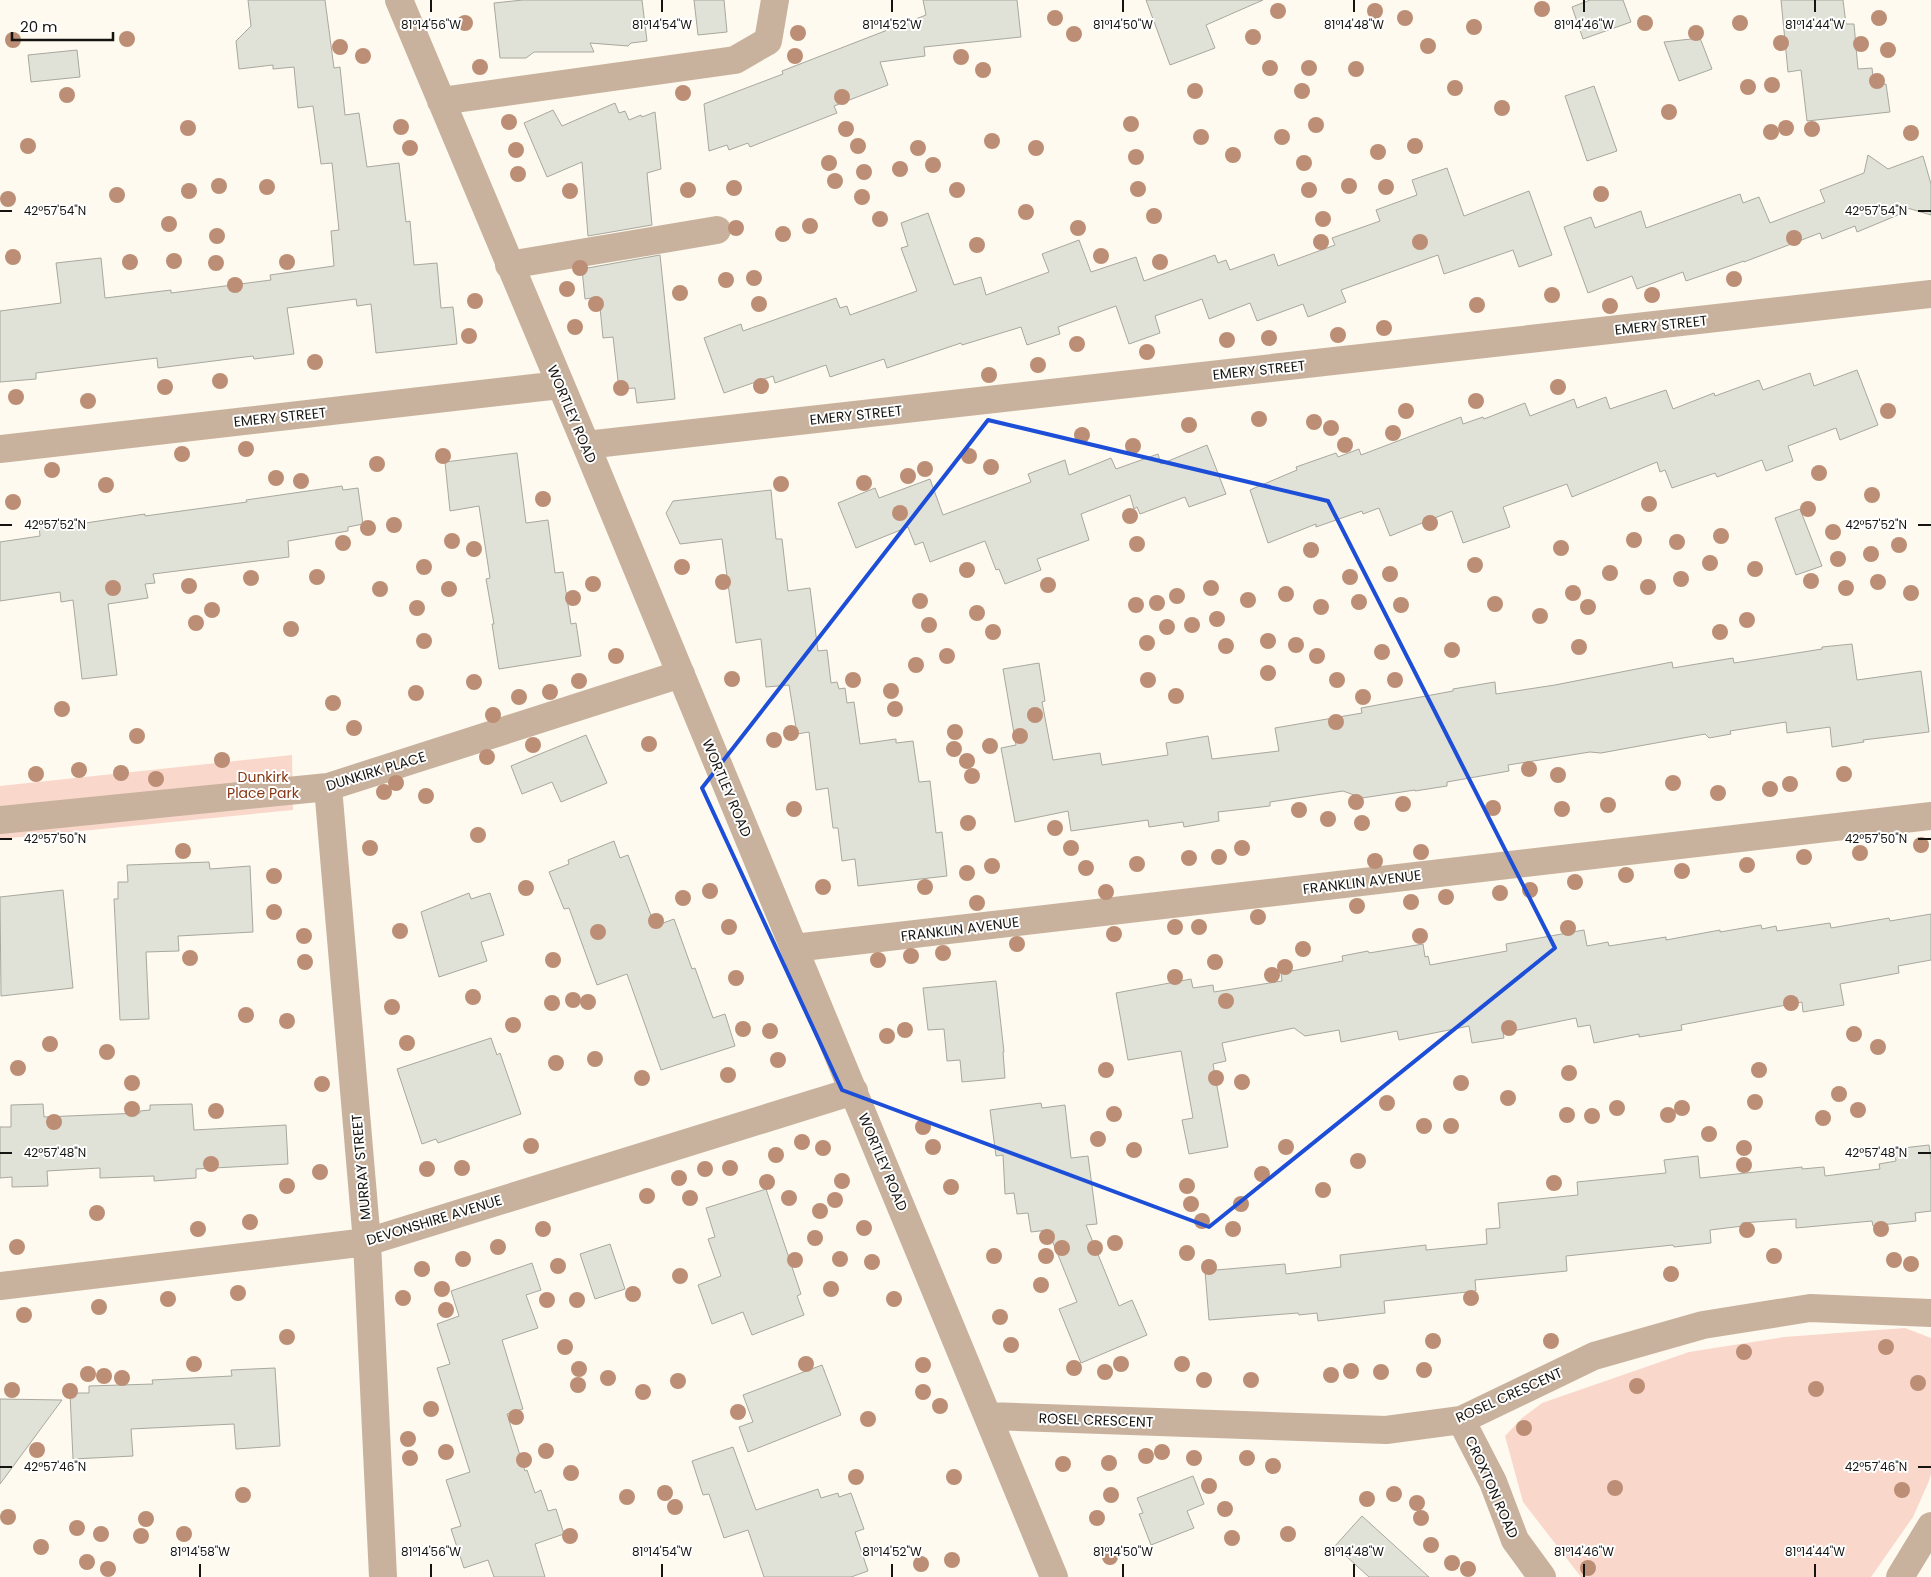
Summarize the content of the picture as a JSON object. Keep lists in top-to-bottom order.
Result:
{
  "streets": {
    "street": [
      "EMERY STREET",
      "WORTLEY ROAD",
      "DUNKIRK PLACE",
      "FRANKLIN AVENUE",
      "MURRAY STREET",
      "DEVONSHIRE AVENUE",
      "ROSEL CRESCENT",
      "CROXTON ROAD"
    ]
  },
  "crossings": [
    ["EMERY STREET", "WORTLEY ROAD"],
    ["WORTLEY ROAD", "DUNKIRK PLACE"],
    ["WORTLEY ROAD", "FRANKLIN AVENUE"],
    ["WORTLEY ROAD", "DEVONSHIRE AVENUE"],
    ["WORTLEY ROAD", "ROSEL CRESCENT"],
    ["DUNKIRK PLACE", "MURRAY STREET"],
    ["MURRAY STREET", "DEVONSHIRE AVENUE"],
    ["ROSEL CRESCENT", "CROXTON ROAD"]
  ],
  "parks": ["Dunkirk Place Park"],
  "scale_bar": "20 m",
  "coordinates": [
    "81°14'56\"W",
    "81°14'54\"W",
    "81°14'52\"W",
    "81°14'50\"W",
    "81°14'48\"W",
    "81°14'46\"W",
    "81°14'44\"W",
    "42°57'54\"N",
    "42°57'52\"N",
    "42°57'50\"N",
    "42°57'48\"N",
    "42°57'46\"N",
    "81°14'58\"W"
  ]
}
